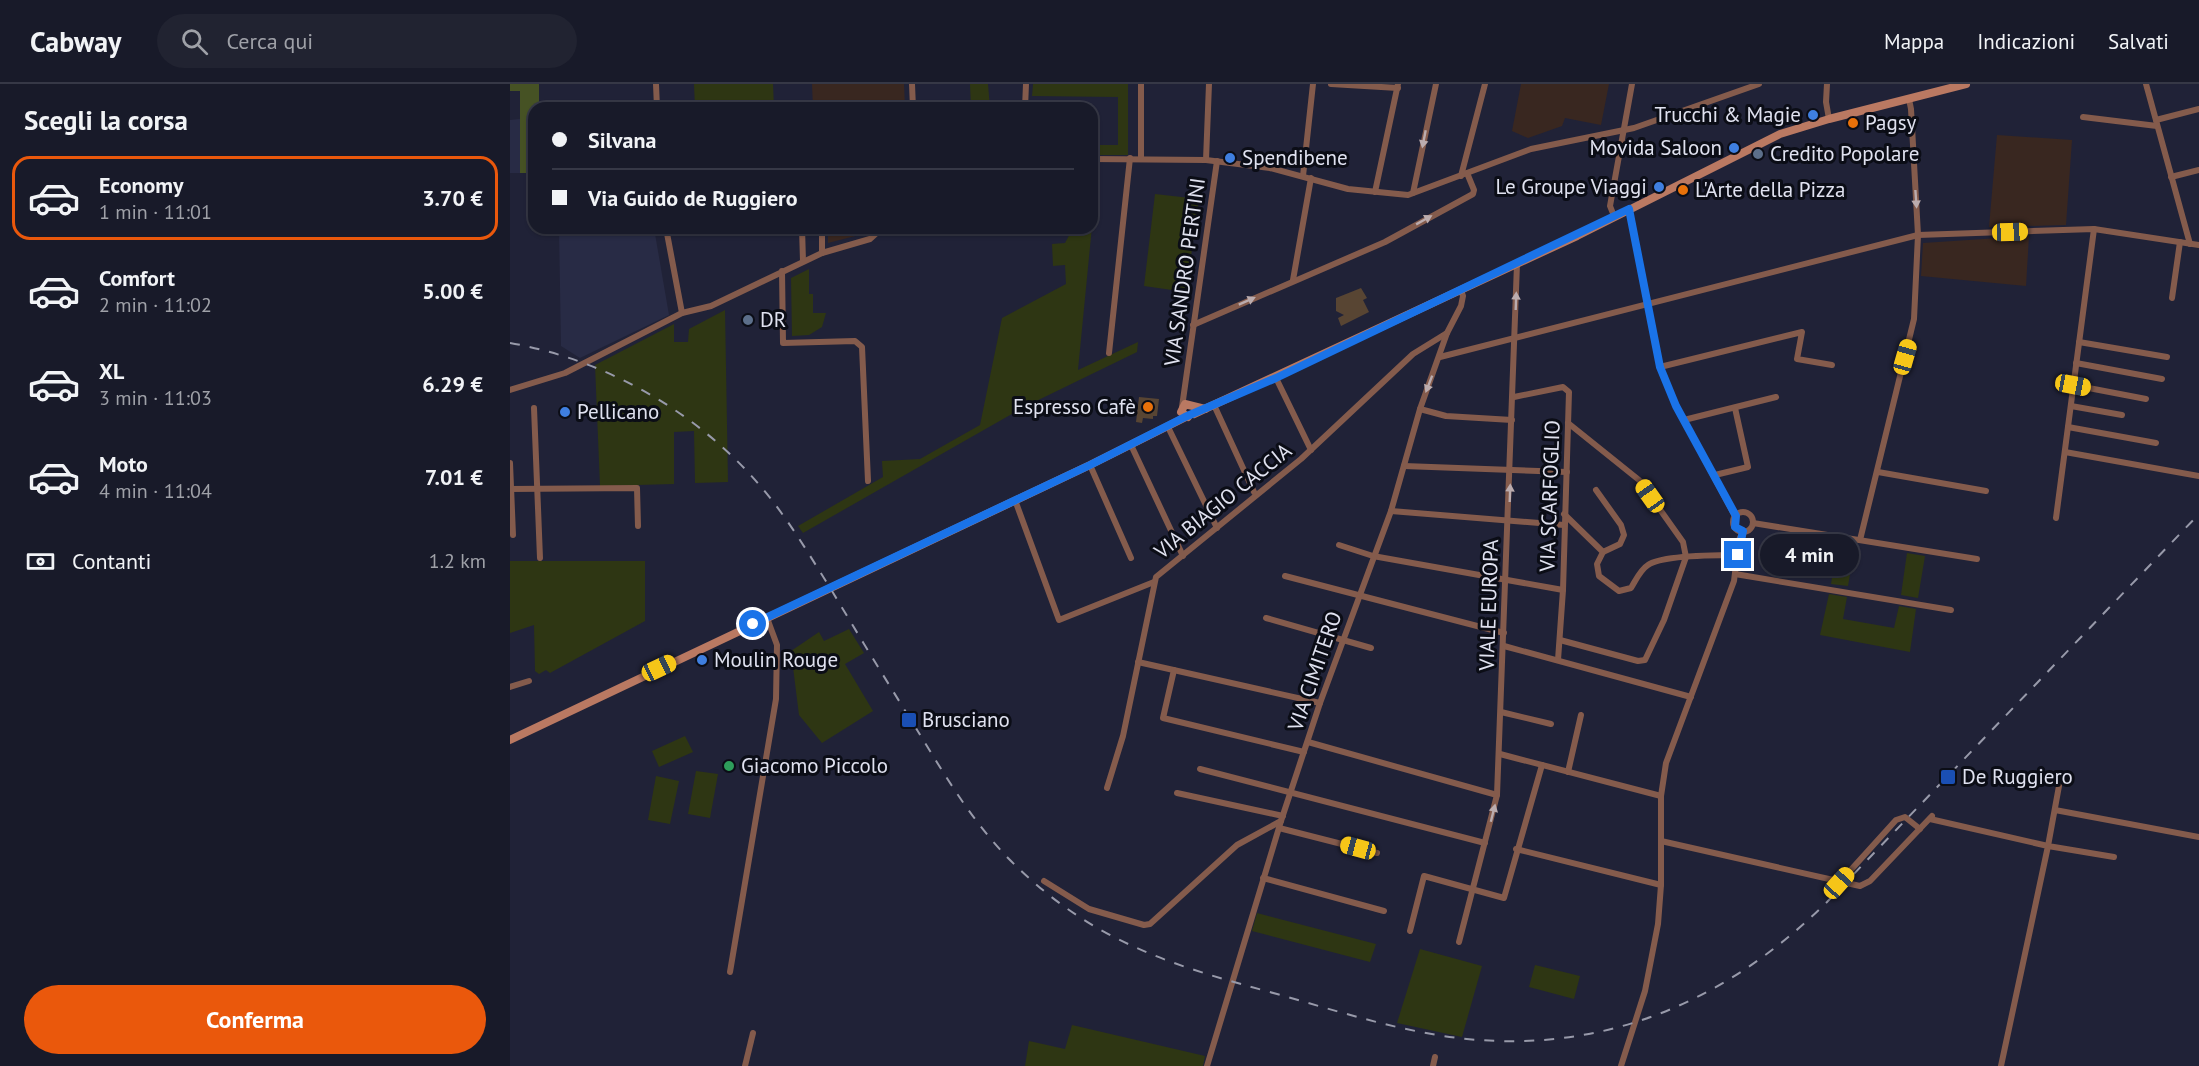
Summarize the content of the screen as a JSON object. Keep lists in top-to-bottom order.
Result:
{
  "streets": {
    "street": [
      "VIA SANDRO PERTINI",
      "VIA SCARFOGLIO",
      "VIA BIAGIO CACCIA",
      "VIALE EUROPA",
      "VIA CIMITERO"
    ]
  },
  "crossings": [
    ["VIA SCARFOGLIO", "VIALE EUROPA"],
    ["VIA BIAGIO CACCIA", "VIA CIMITERO"]
  ],
  "places": {
    "other": [
      "Trucchi & Magie",
      "Pagsy",
      "Movida Saloon",
      "Credito Popolare",
      "Spendibene",
      "Le Groupe Viaggi",
      "L'Arte della Pizza",
      "DR",
      "Espresso Cafè",
      "Pellicano",
      "Moulin Rouge",
      "Giacomo Piccolo"
    ],
    "transit": ["Brusciano", "De Ruggiero"]
  },
  "page": {
    "header": "Cabway",
    "search": "Cerca qui",
    "nav": ["Mappa", "Indicazioni", "Salvati"],
    "heading": "Scegli la corsa",
    "banner": ["Silvana", "Via Guido de Ruggiero"],
    "list": [
      {
        "name": "Economy",
        "note": "1 min · 11:01",
        "value": "3.70 €"
      },
      {
        "name": "Comfort",
        "note": "2 min · 11:02",
        "value": "5.00 €"
      },
      {
        "name": "XL",
        "note": "3 min · 11:03",
        "value": "6.29 €"
      },
      {
        "name": "Moto",
        "note": "4 min · 11:04",
        "value": "7.01 €"
      }
    ],
    "pay": ["Contanti", "1.2 km"],
    "bubble": "4 min",
    "buttons": "Conferma"
  }
}
